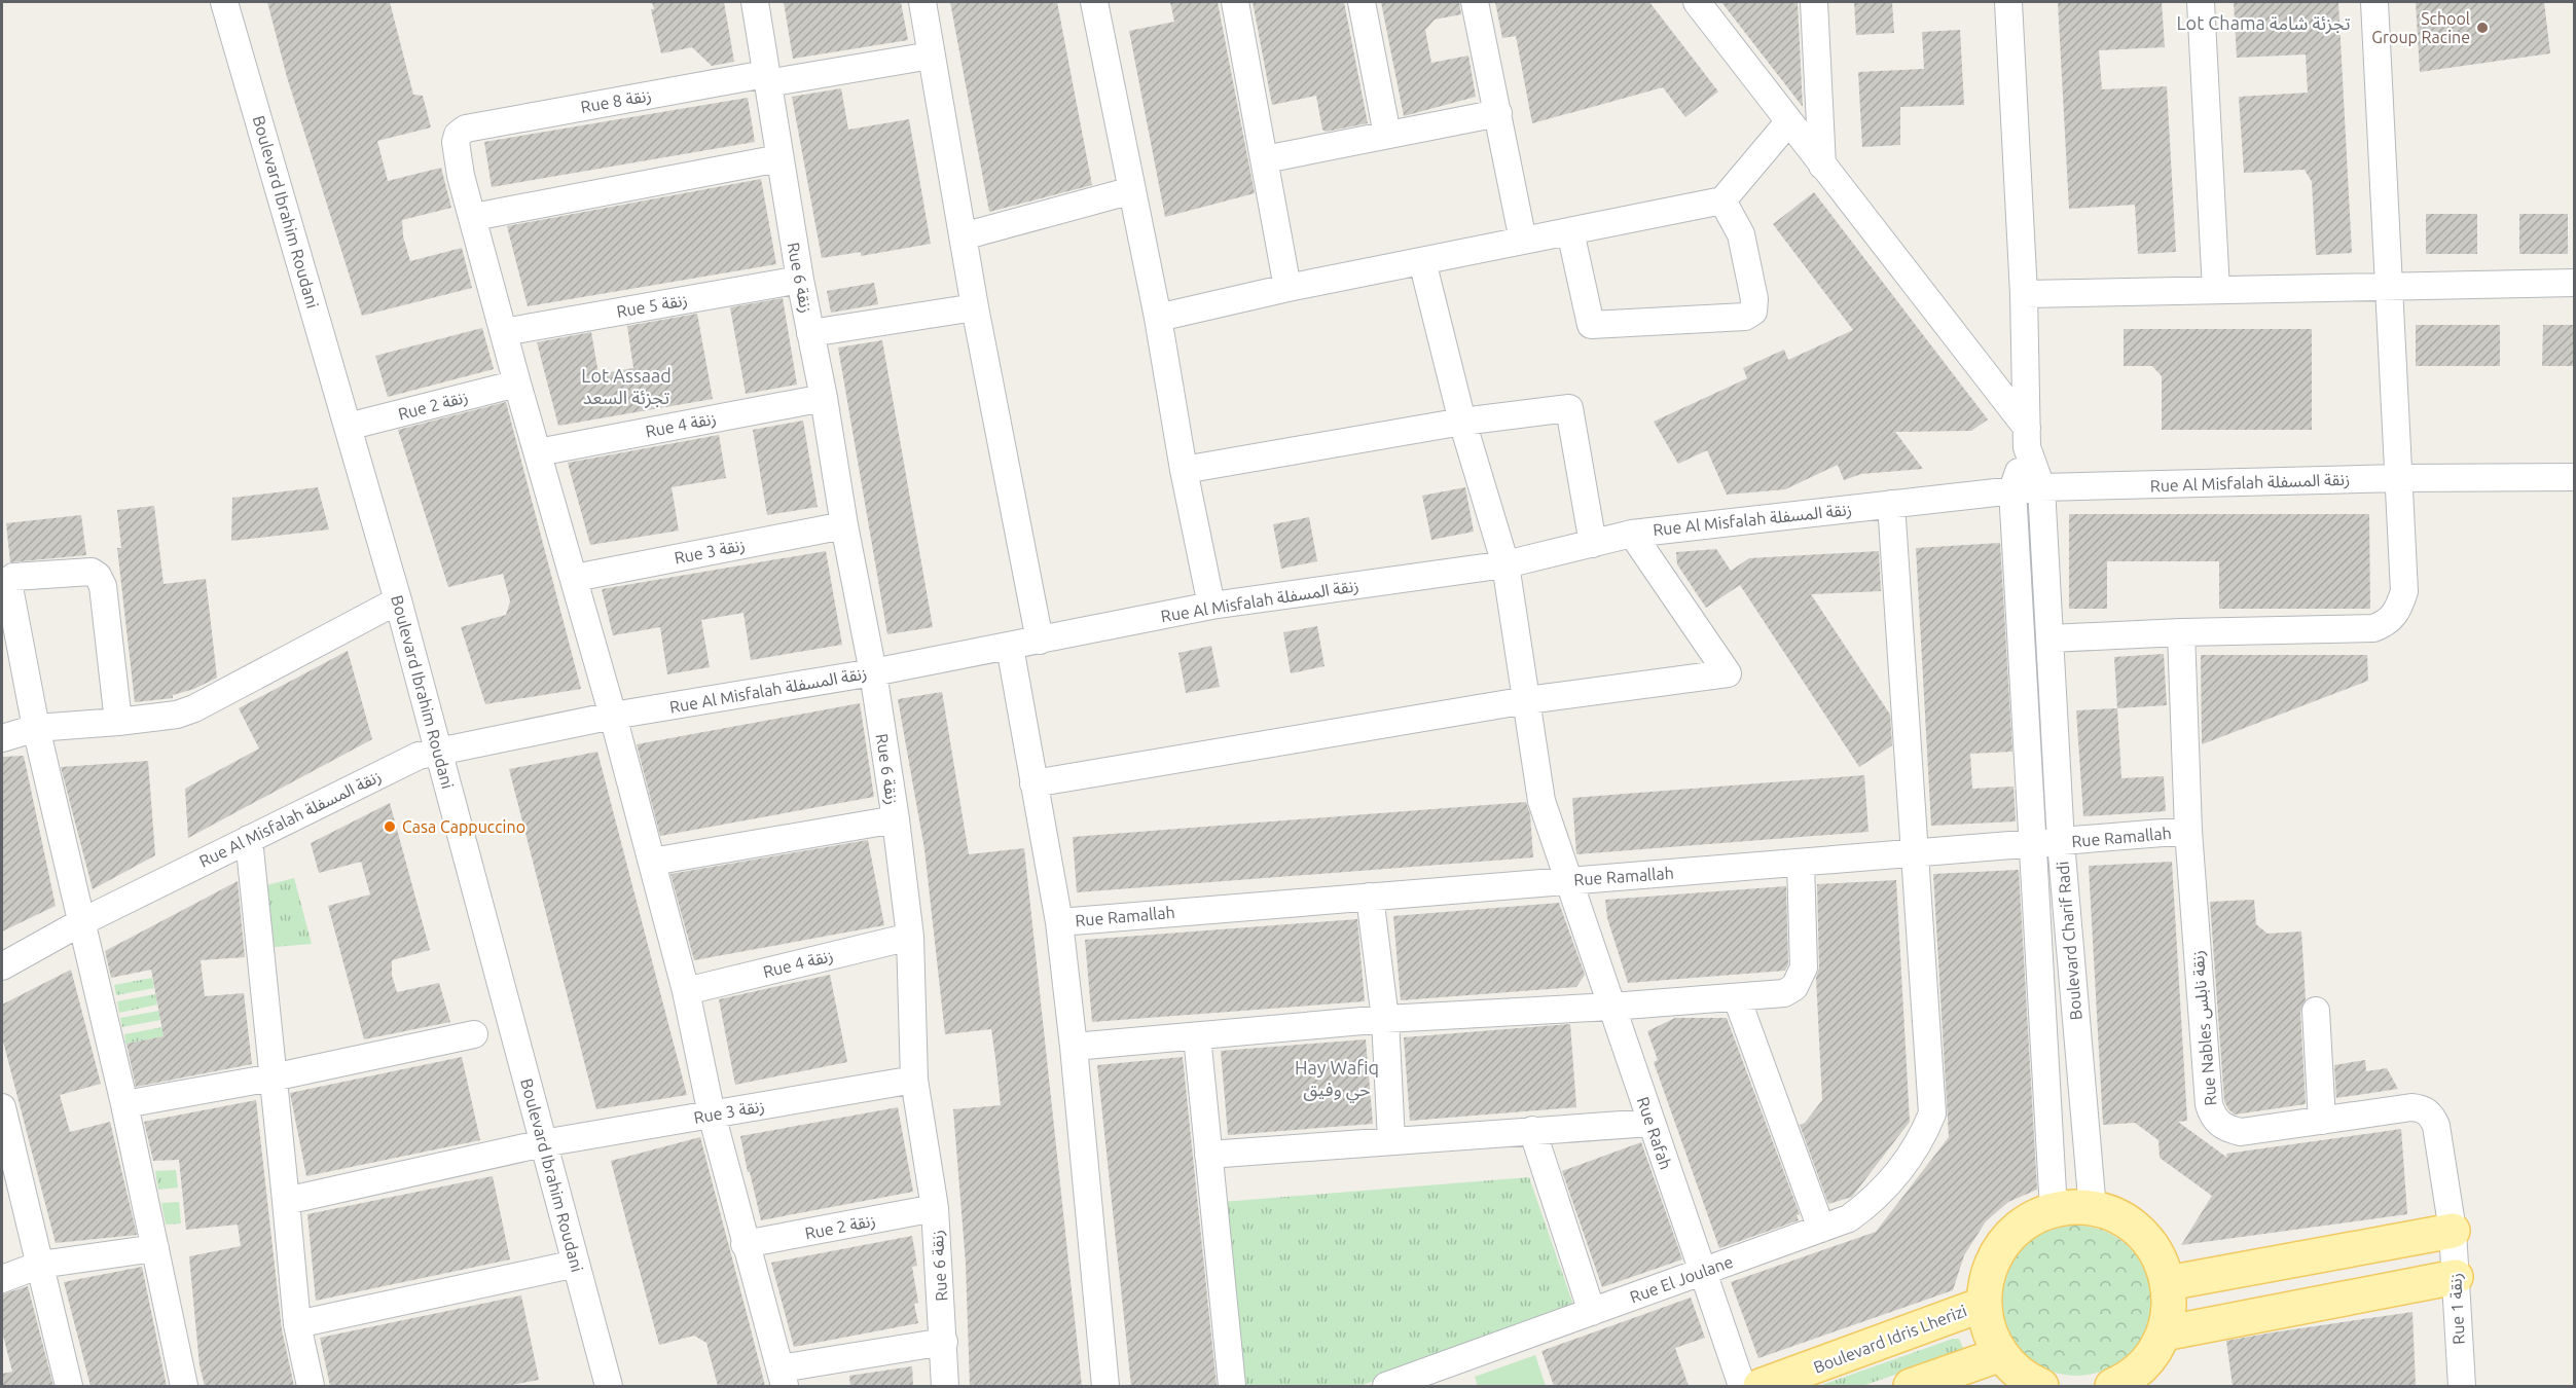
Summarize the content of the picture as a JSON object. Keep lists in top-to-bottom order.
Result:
{
  "streets": {
    "main road": ["Boulevard Idris Lherizi"],
    "street": [
      "Rue 8 زنقة",
      "Boulevard Ibrahim Roudani",
      "Rue 6 زنقة",
      "Rue 5 زنقة",
      "Rue 2 زنقة",
      "Rue 4 زنقة",
      "Rue Al Misfalah زنقة المسفلة",
      "Rue 3 زنقة",
      "Rue Ramallah",
      "Boulevard Charif Radi",
      "Rue Nables زنقة نابلس",
      "Rue Rafah",
      "Rue El Joulane",
      "Rue 1 زنقة"
    ]
  },
  "crossings": [
    ["Rue 8 زنقة", "Rue 6 زنقة"],
    ["Boulevard Ibrahim Roudani", "Rue 2 زنقة"],
    ["Boulevard Ibrahim Roudani", "Rue Al Misfalah زنقة المسفلة"],
    ["Boulevard Ibrahim Roudani", "Rue 3 زنقة"],
    ["Rue 6 زنقة", "Rue 5 زنقة"],
    ["Rue 6 زنقة", "Rue 2 زنقة"],
    ["Rue 6 زنقة", "Rue 4 زنقة"],
    ["Rue 6 زنقة", "Rue Al Misfalah زنقة المسفلة"],
    ["Rue 6 زنقة", "Rue 3 زنقة"],
    ["Rue Al Misfalah زنقة المسفلة", "Boulevard Charif Radi"],
    ["Rue Al Misfalah زنقة المسفلة", "Rue Rafah"],
    ["Rue Ramallah", "Boulevard Charif Radi"],
    ["Rue Ramallah", "Rue Nables زنقة نابلس"],
    ["Rue Ramallah", "Rue Rafah"],
    ["Rue Ramallah", "Rue El Joulane"],
    ["Rue Nables زنقة نابلس", "Rue 1 زنقة"],
    ["Rue Rafah", "Rue El Joulane"]
  ],
  "districts": ["Lot Chama تجزئة شامة", "Lot Assaad تجزئة السعد", "Hay Wafiq حي وفيق"],
  "places": ["School Group Racine", "Casa Cappuccino"]
}
